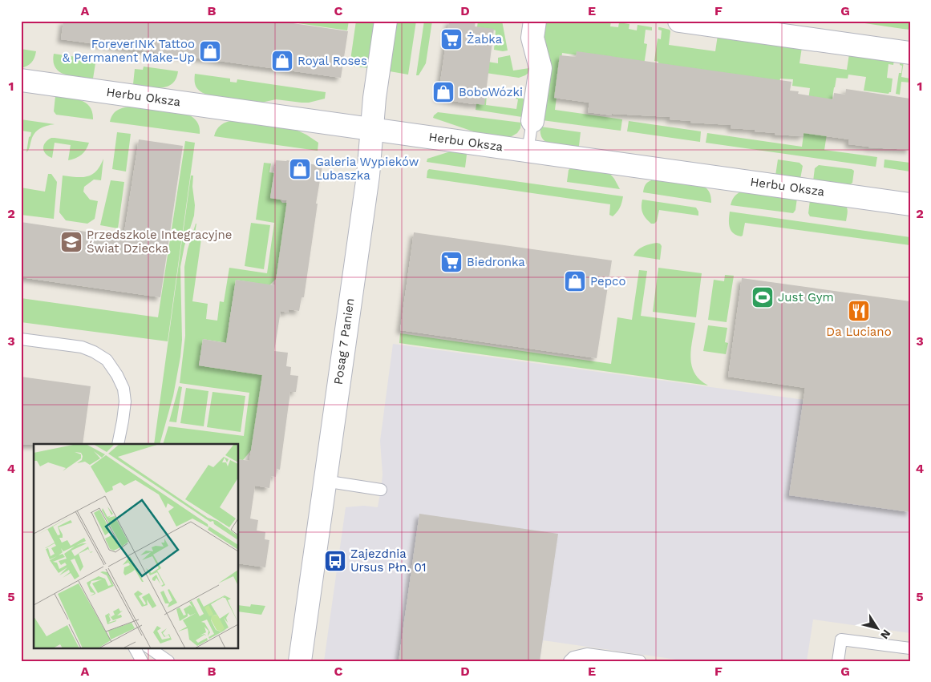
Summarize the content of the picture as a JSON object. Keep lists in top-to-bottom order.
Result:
{
  "streets": {
    "street": ["Herbu Oksza", "Posag 7 Panien"]
  },
  "crossings": [
    ["Herbu Oksza", "Posag 7 Panien"]
  ],
  "places": {
    "supermarket": ["Żabka", "Biedronka"],
    "shop": [
      "ForeverINK Tattoo & Permanent Make-Up",
      "Royal Roses",
      "BoboWózki",
      "Galeria Wypieków Lubaszka",
      "Pepco"
    ],
    "school or university": ["Przedszkole Integracyjne Świat Dziecka"],
    "sports": ["Just Gym"],
    "restaurant": ["Da Luciano"],
    "bus stop": ["Zajezdnia Ursus Płn. 01"]
  },
  "north": "bottom right",
  "grid": {
    "columns": [
      "A",
      "B",
      "C",
      "D",
      "E",
      "F",
      "G"
    ],
    "rows": [
      "1",
      "2",
      "3",
      "4",
      "5"
    ]
  }
}
